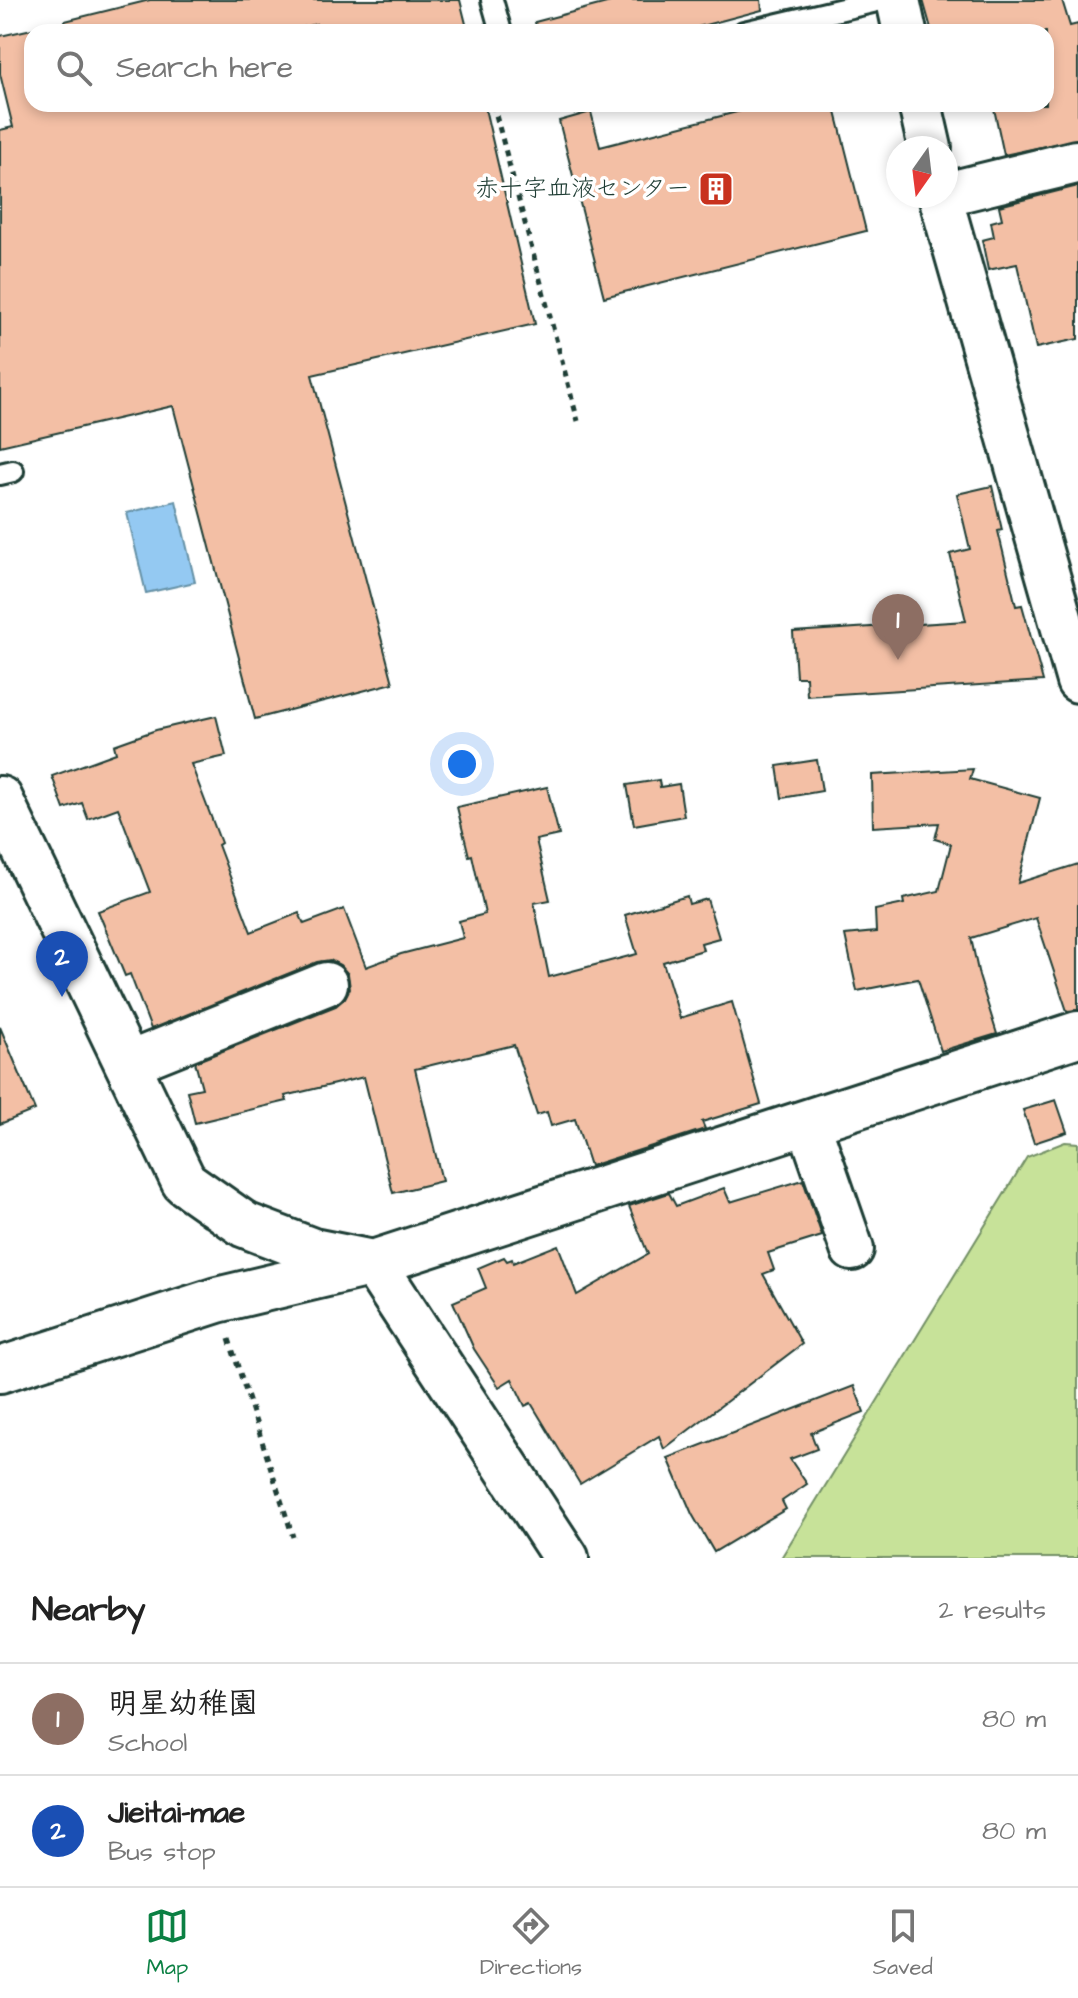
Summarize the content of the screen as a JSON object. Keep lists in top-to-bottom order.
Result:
{
  "places": {
    "building": ["赤十字血液センター"]
  },
  "north": "bottom",
  "page": {
    "search": "Search here",
    "pins": ["1", "2"],
    "heading": ["Nearby", "2 results"],
    "list": [
      {
        "mark": "1",
        "name": "明星幼稚園",
        "note": "School",
        "value": "80 m"
      },
      {
        "mark": "2",
        "name": "Jieitai-mae",
        "note": "Bus stop",
        "value": "80 m"
      }
    ],
    "nav": ["Map", "Directions", "Saved"]
  }
}
